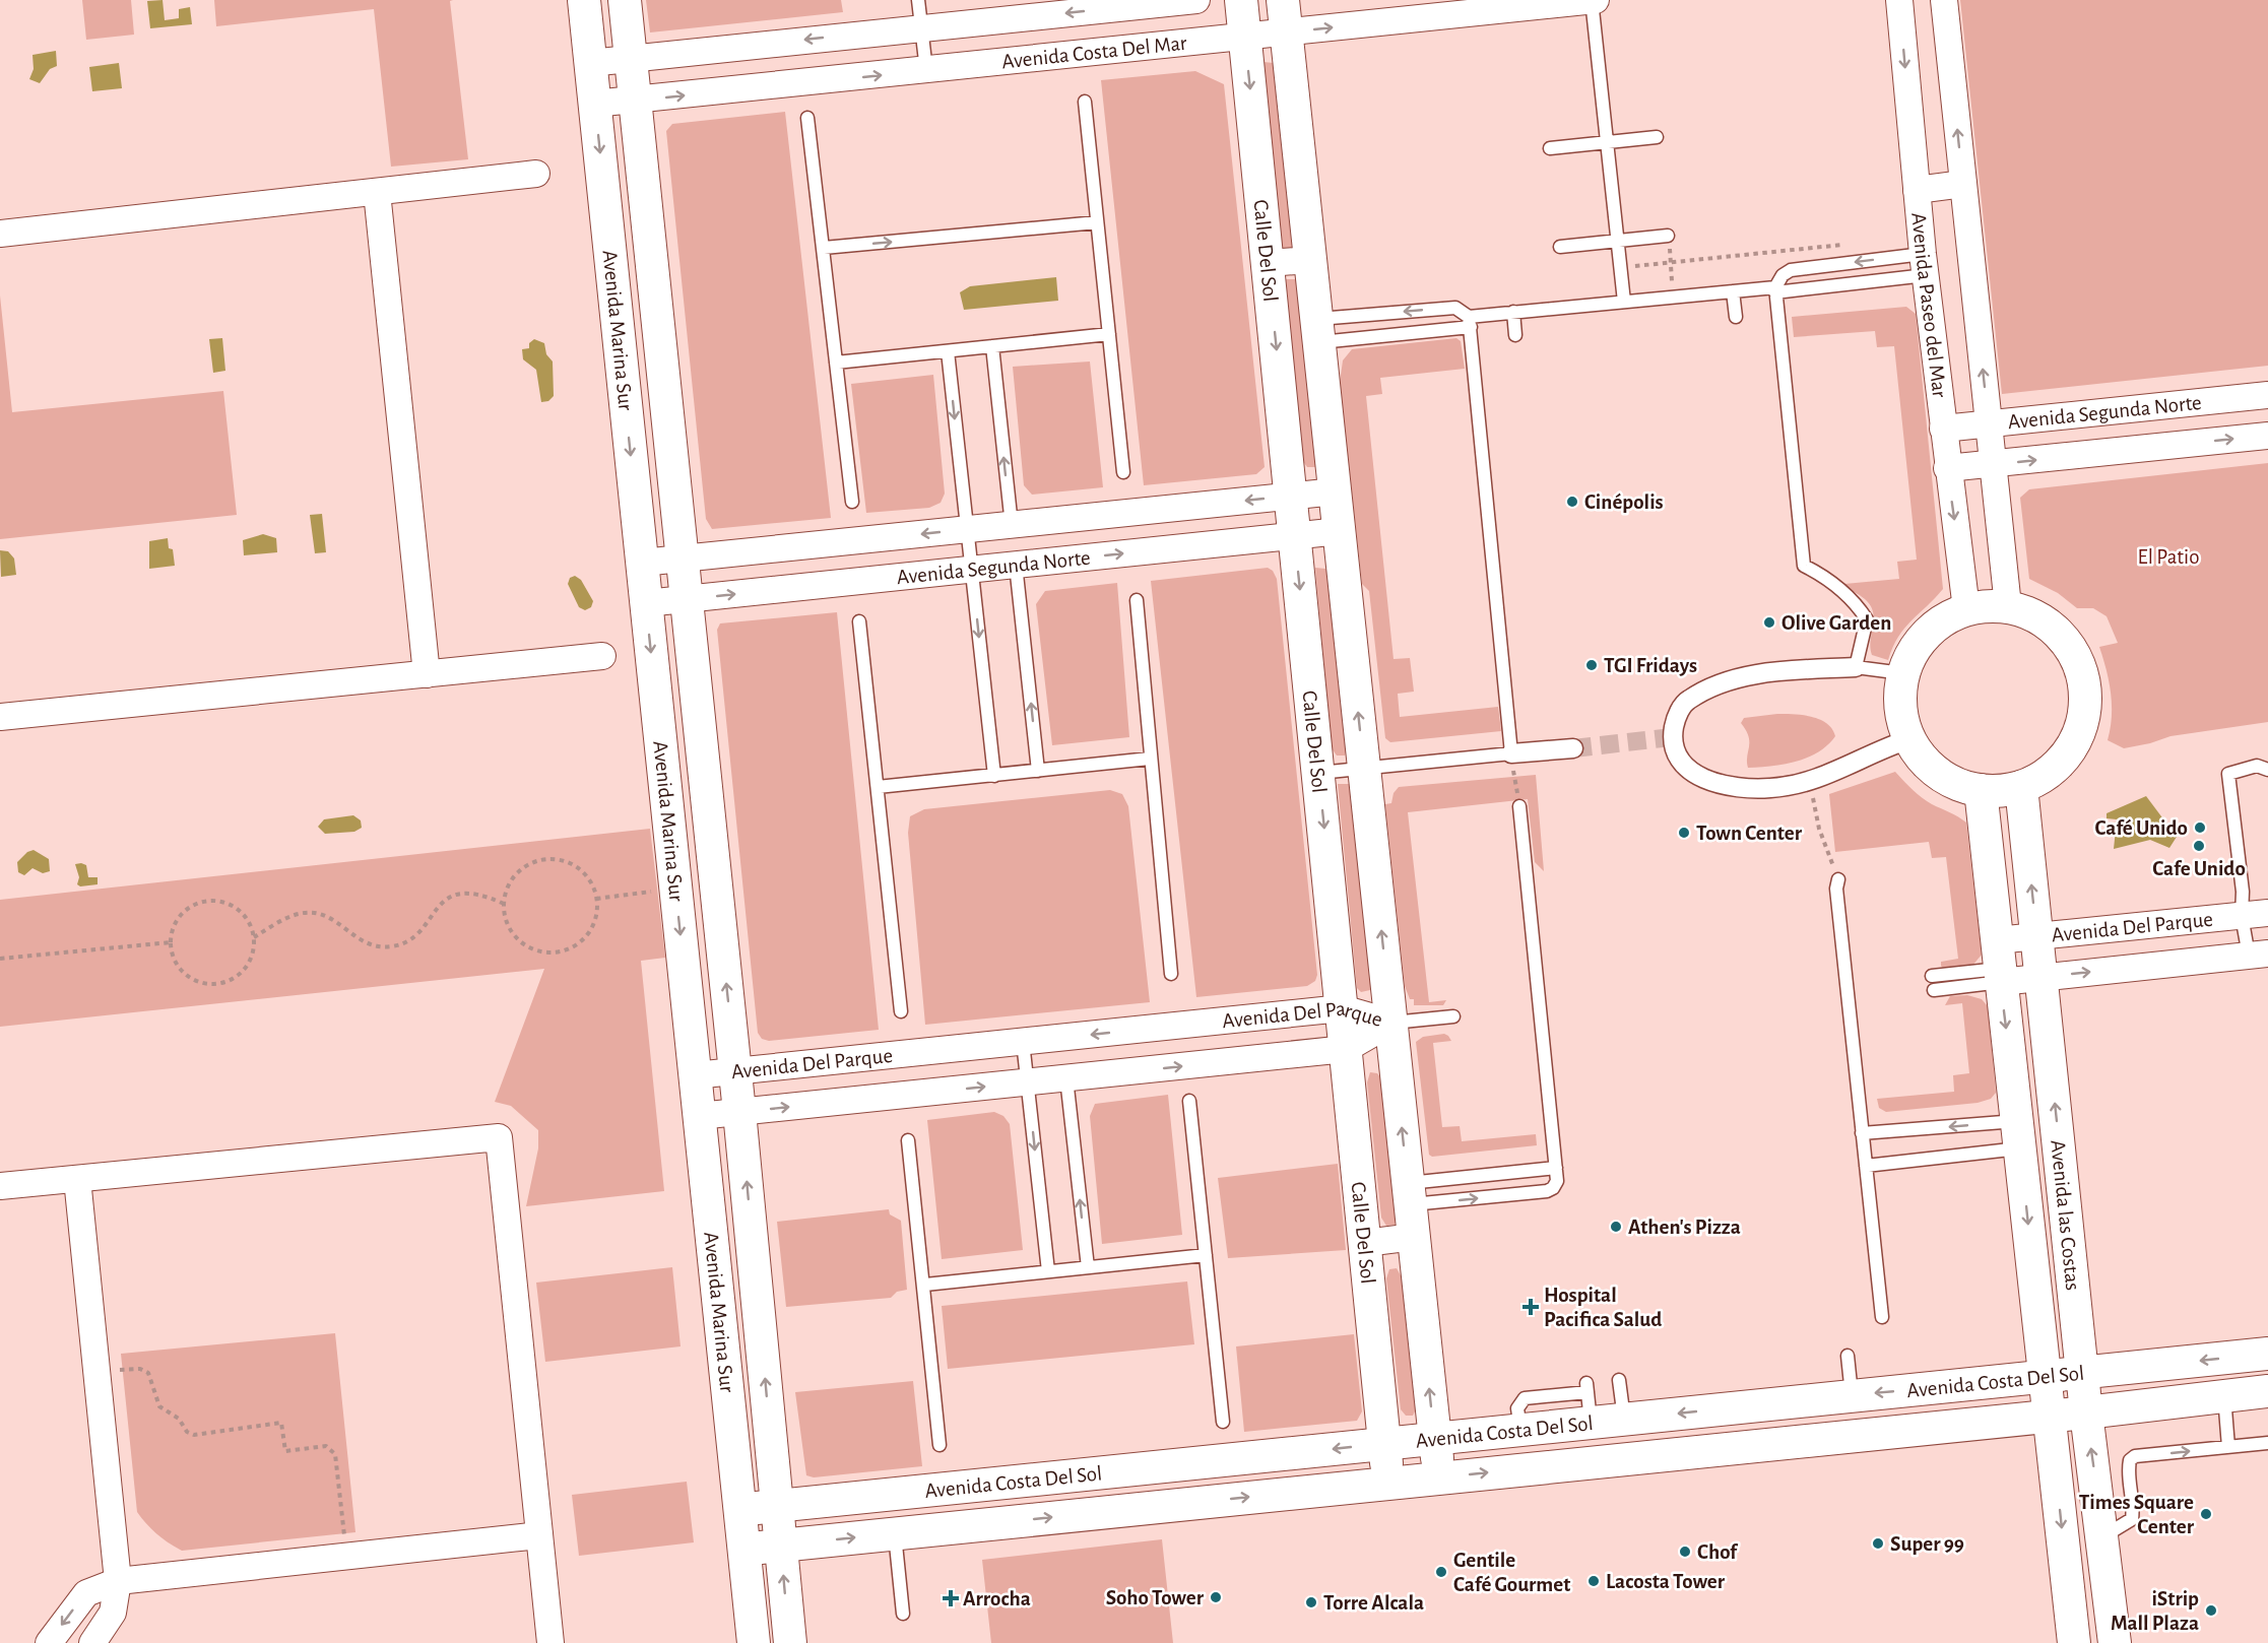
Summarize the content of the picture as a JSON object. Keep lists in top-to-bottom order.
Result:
{
  "streets": {
    "street": [
      "Avenida Costa Del Mar",
      "Calle Del Sol",
      "Avenida Paseo del Mar",
      "Avenida Marina Sur",
      "Avenida Segunda Norte",
      "Avenida Del Parque",
      "Avenida las Costas",
      "Avenida Costa Del Sol"
    ]
  },
  "crossings": [
    ["Avenida Costa Del Mar", "Calle Del Sol"],
    ["Avenida Costa Del Mar", "Avenida Marina Sur"],
    ["Calle Del Sol", "Avenida Segunda Norte"],
    ["Calle Del Sol", "Avenida Del Parque"],
    ["Calle Del Sol", "Avenida Costa Del Sol"],
    ["Avenida Paseo del Mar", "Avenida Segunda Norte"],
    ["Avenida Paseo del Mar", "Avenida las Costas"],
    ["Avenida Marina Sur", "Avenida Segunda Norte"],
    ["Avenida Marina Sur", "Avenida Del Parque"],
    ["Avenida Marina Sur", "Avenida Costa Del Sol"],
    ["Avenida Del Parque", "Avenida las Costas"],
    ["Avenida las Costas", "Avenida Costa Del Sol"]
  ],
  "parks": ["El Patio"],
  "places": {
    "other": [
      "Cinépolis",
      "Olive Garden",
      "TGI Fridays",
      "Café Unido",
      "Town Center",
      "Cafe Unido",
      "Athen's Pizza",
      "Times Square Center",
      "Super 99",
      "Chof",
      "Gentile Café Gourmet",
      "Lacosta Tower",
      "Soho Tower",
      "Torre Alcala",
      "iStrip Mall Plaza"
    ],
    "health": ["Hospital Pacifica Salud", "Arrocha"]
  }
}
